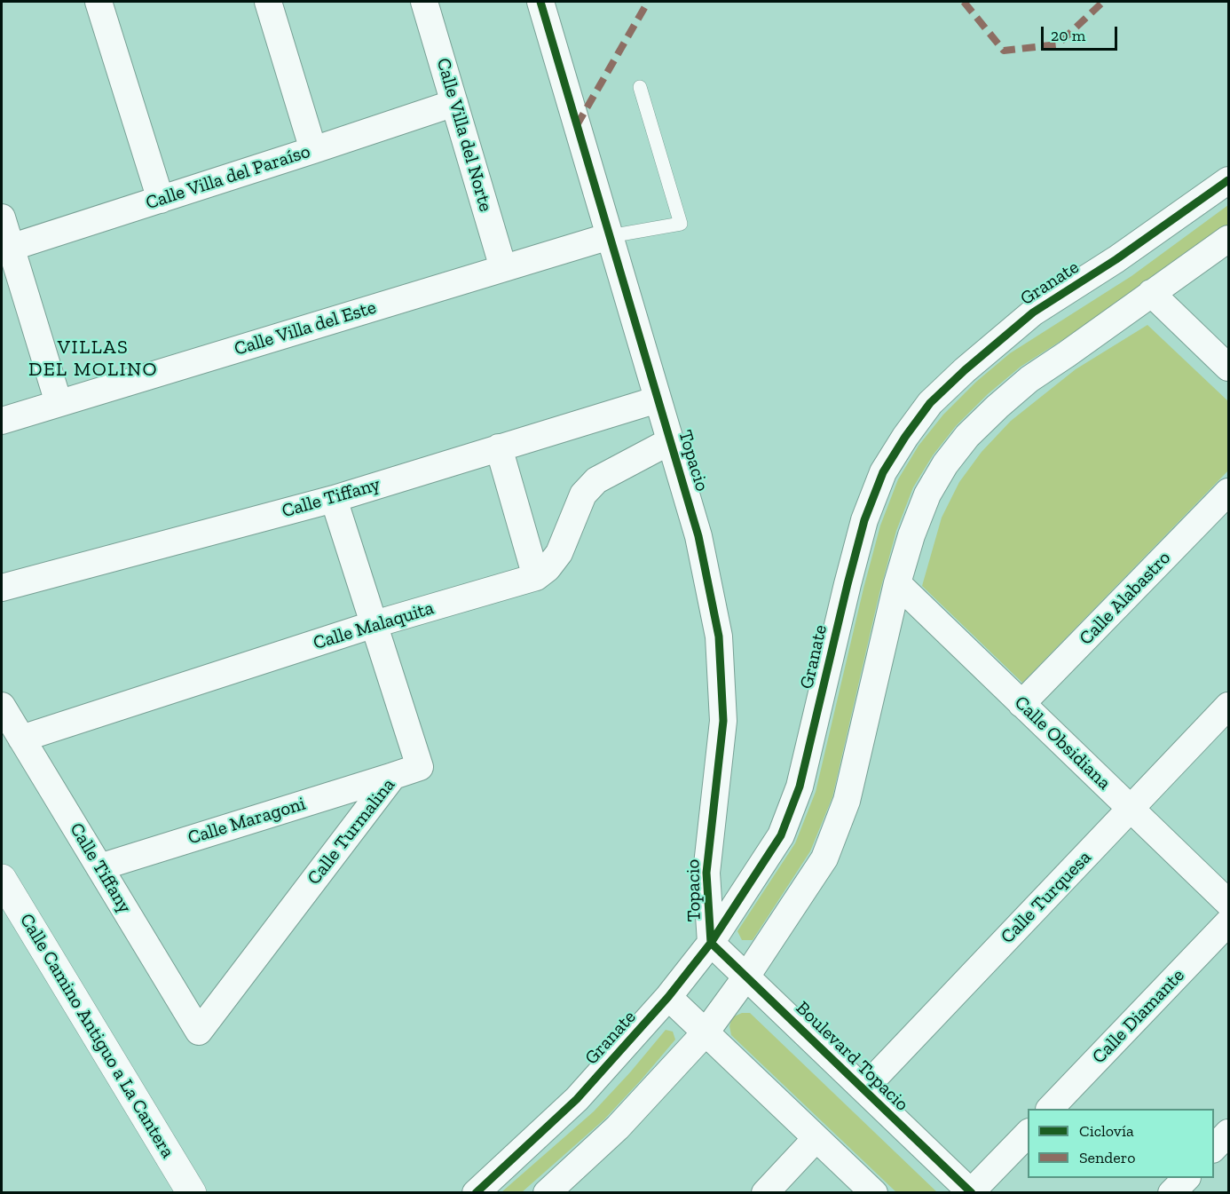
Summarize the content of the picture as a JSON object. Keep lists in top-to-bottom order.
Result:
{
  "streets": {
    "street": [
      "Calle Villa del Norte",
      "Calle Villa del Paraíso",
      "Granate",
      "Calle Villa del Este",
      "Topacio",
      "Calle Tiffany",
      "Calle Alabastro",
      "Calle Malaquita",
      "Calle Obsidiana",
      "Calle Maragoni",
      "Calle Turmalina",
      "Calle Turquesa",
      "Calle Diamante",
      "Calle Camino Antiguo a La Cantera",
      "Boulevard Topacio"
    ]
  },
  "crossings": [
    ["Calle Villa del Norte", "Calle Villa del Paraíso"],
    ["Calle Villa del Norte", "Calle Villa del Este"],
    ["Granate", "Topacio"],
    ["Granate", "Boulevard Topacio"],
    ["Calle Villa del Este", "Topacio"],
    ["Topacio", "Calle Tiffany"],
    ["Topacio", "Calle Malaquita"],
    ["Topacio", "Boulevard Topacio"],
    ["Calle Tiffany", "Calle Malaquita"],
    ["Calle Tiffany", "Calle Maragoni"],
    ["Calle Tiffany", "Calle Turmalina"],
    ["Calle Alabastro", "Calle Obsidiana"],
    ["Calle Malaquita", "Calle Turmalina"],
    ["Calle Obsidiana", "Calle Turquesa"],
    ["Calle Maragoni", "Calle Turmalina"],
    ["Calle Turquesa", "Boulevard Topacio"]
  ],
  "districts": ["VILLAS DEL MOLINO"],
  "legend": ["Ciclovía", "Sendero"],
  "scale_bar": "20 m"
}
